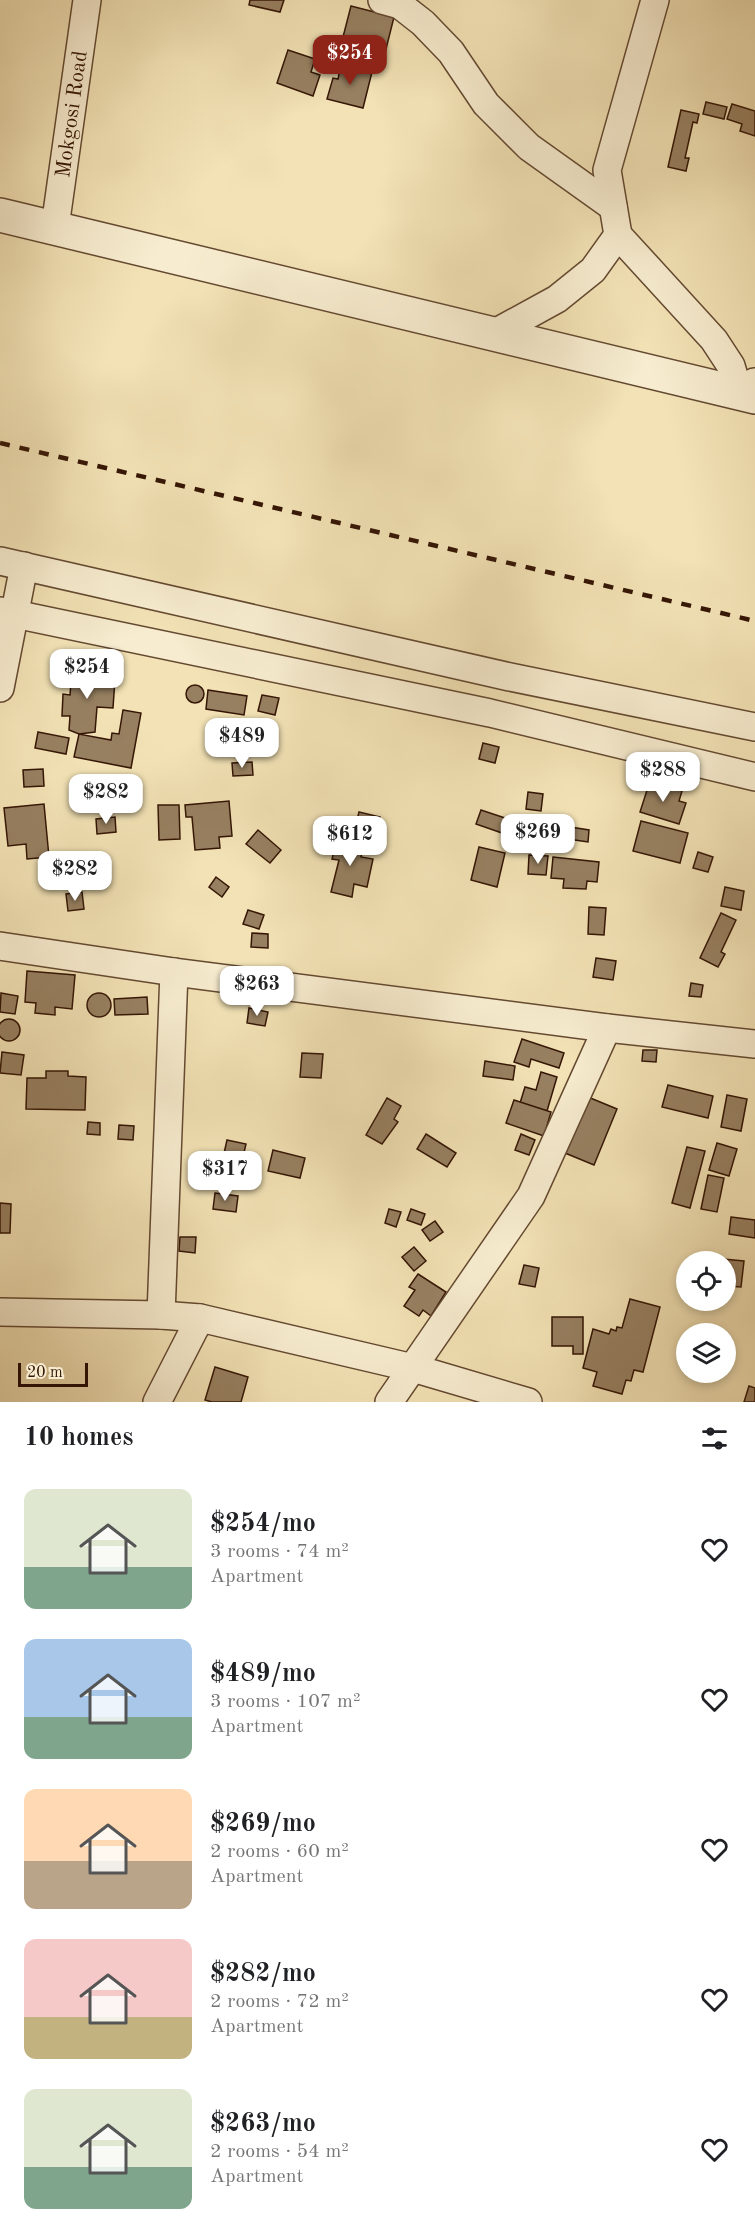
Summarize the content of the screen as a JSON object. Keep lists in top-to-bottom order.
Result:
{
  "streets": {
    "street": ["Mokgosi Road"]
  },
  "scale_bar": "20 m",
  "page": {
    "price": [
      "$254",
      "$254",
      "$489",
      "$288",
      "$282",
      "$269",
      "$612",
      "$282",
      "$263",
      "$317"
    ],
    "scale": "20 m",
    "heading": "10 homes",
    "list": [
      {
        "name": "$254/mo",
        "note": "3 rooms · 74 m² · Apartment"
      },
      {
        "name": "$489/mo",
        "note": "3 rooms · 107 m² · Apartment"
      },
      {
        "name": "$269/mo",
        "note": "2 rooms · 60 m² · Apartment"
      },
      {
        "name": "$282/mo",
        "note": "2 rooms · 72 m² · Apartment"
      },
      {
        "name": "$263/mo",
        "note": "2 rooms · 54 m² · Apartment"
      }
    ]
  }
}
